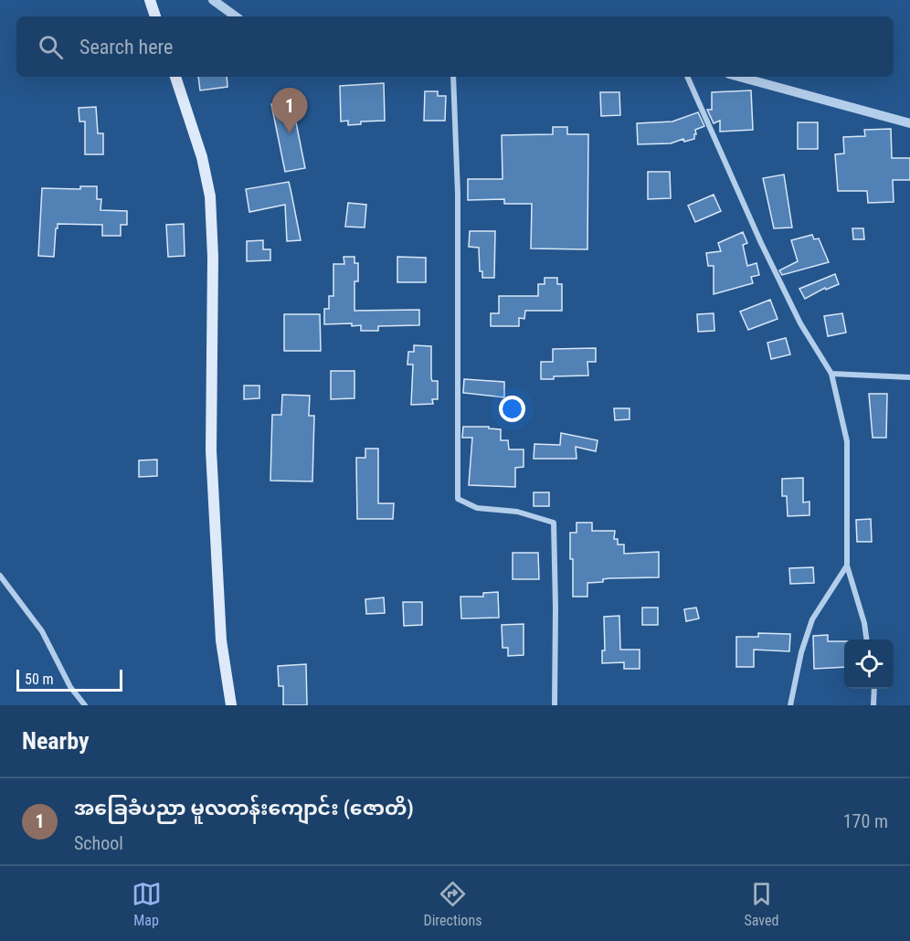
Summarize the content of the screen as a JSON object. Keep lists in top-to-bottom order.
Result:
{
  "scale_bar": "50 m",
  "page": {
    "search": "Search here",
    "pins": "1",
    "scale": "50 m",
    "heading": "Nearby",
    "list": [
      {
        "mark": "1",
        "name": "အခြေခံပညာ မူလတန်းကျောင်း (ဇောတိ)",
        "note": "School",
        "value": "170 m"
      }
    ],
    "nav": ["Map", "Directions", "Saved"]
  }
}
